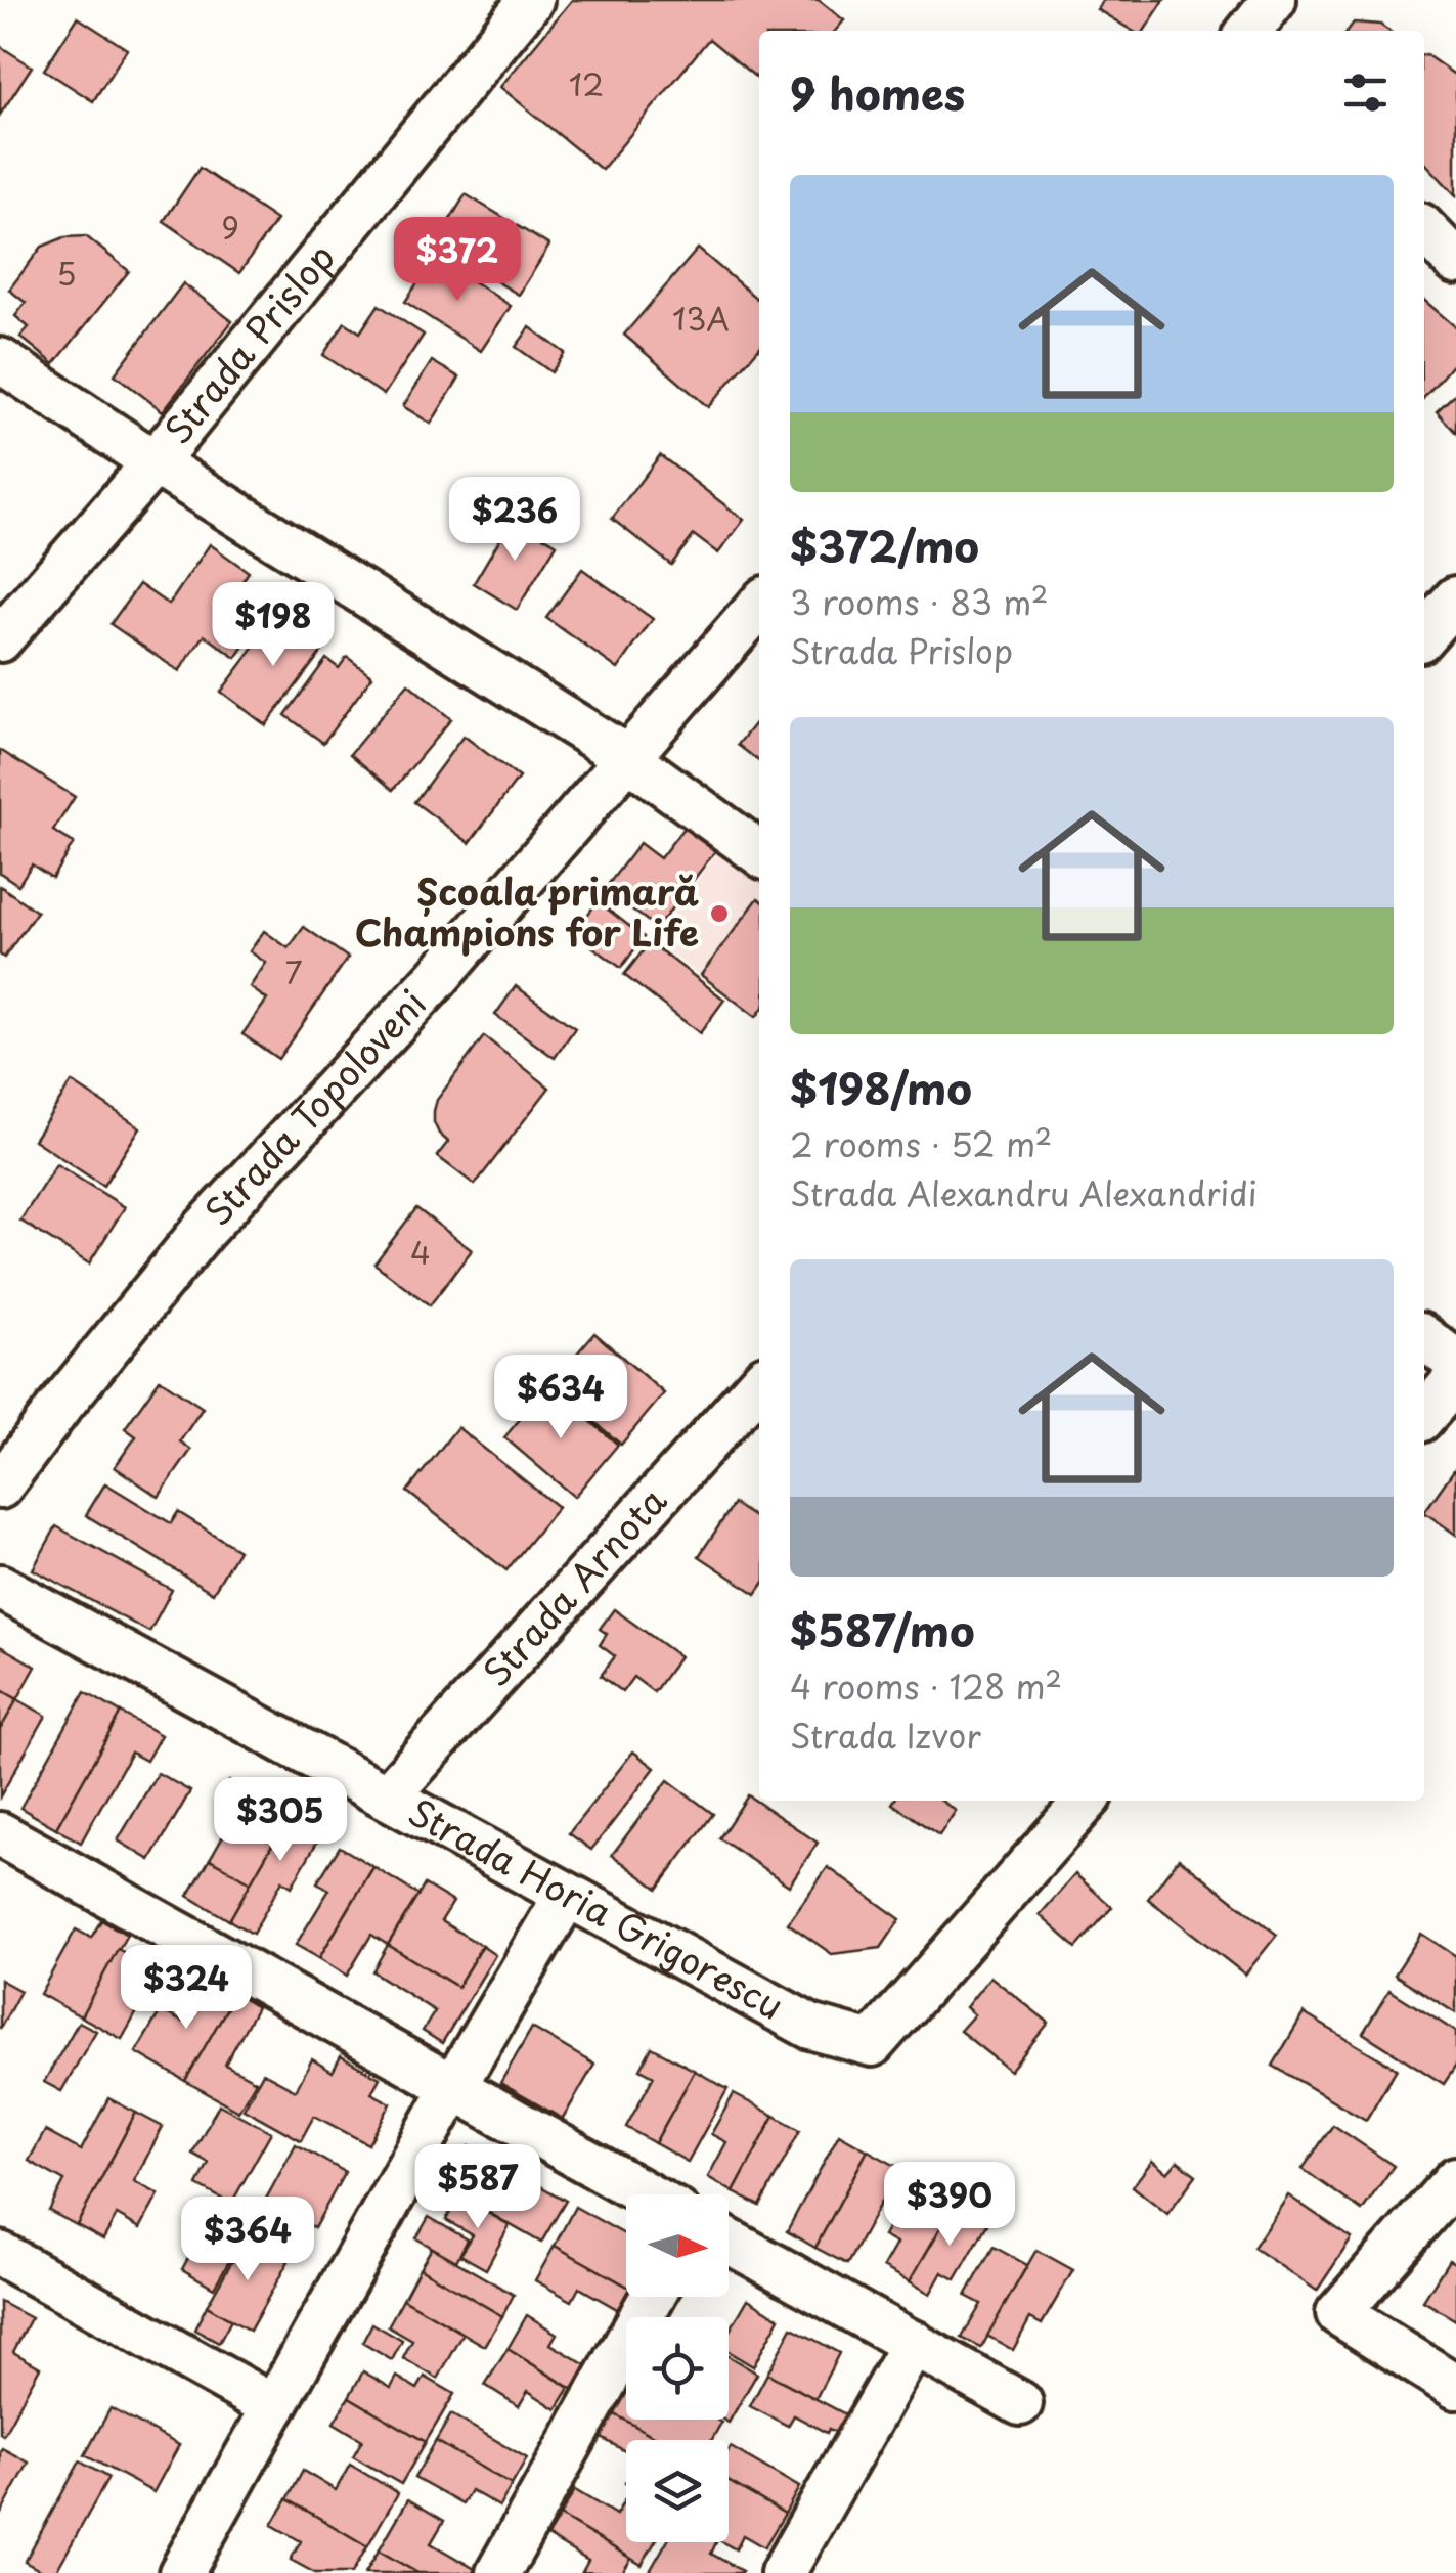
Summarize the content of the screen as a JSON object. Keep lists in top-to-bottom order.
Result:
{
  "streets": {
    "street": [
      "Strada Prislop",
      "Strada Topoloveni",
      "Strada Arnota",
      "Strada Horia Grigorescu"
    ]
  },
  "crossings": [
    ["Strada Arnota", "Strada Horia Grigorescu"]
  ],
  "places": ["Școala primară Champions for Life"],
  "house_numbers": [
    "12",
    "9",
    "5",
    "13A",
    "7",
    "4"
  ],
  "north": "right",
  "page": {
    "heading": "9 homes",
    "list": [
      {
        "name": "$372/mo",
        "note": "3 rooms · 83 m² · Strada Prislop"
      },
      {
        "name": "$198/mo",
        "note": "2 rooms · 52 m² · Strada Alexandru Alexandridi"
      },
      {
        "name": "$587/mo",
        "note": "4 rooms · 128 m² · Strada Izvor"
      }
    ],
    "price": [
      "$372",
      "$236",
      "$198",
      "$634",
      "$305",
      "$324",
      "$587",
      "$390",
      "$364"
    ]
  }
}
